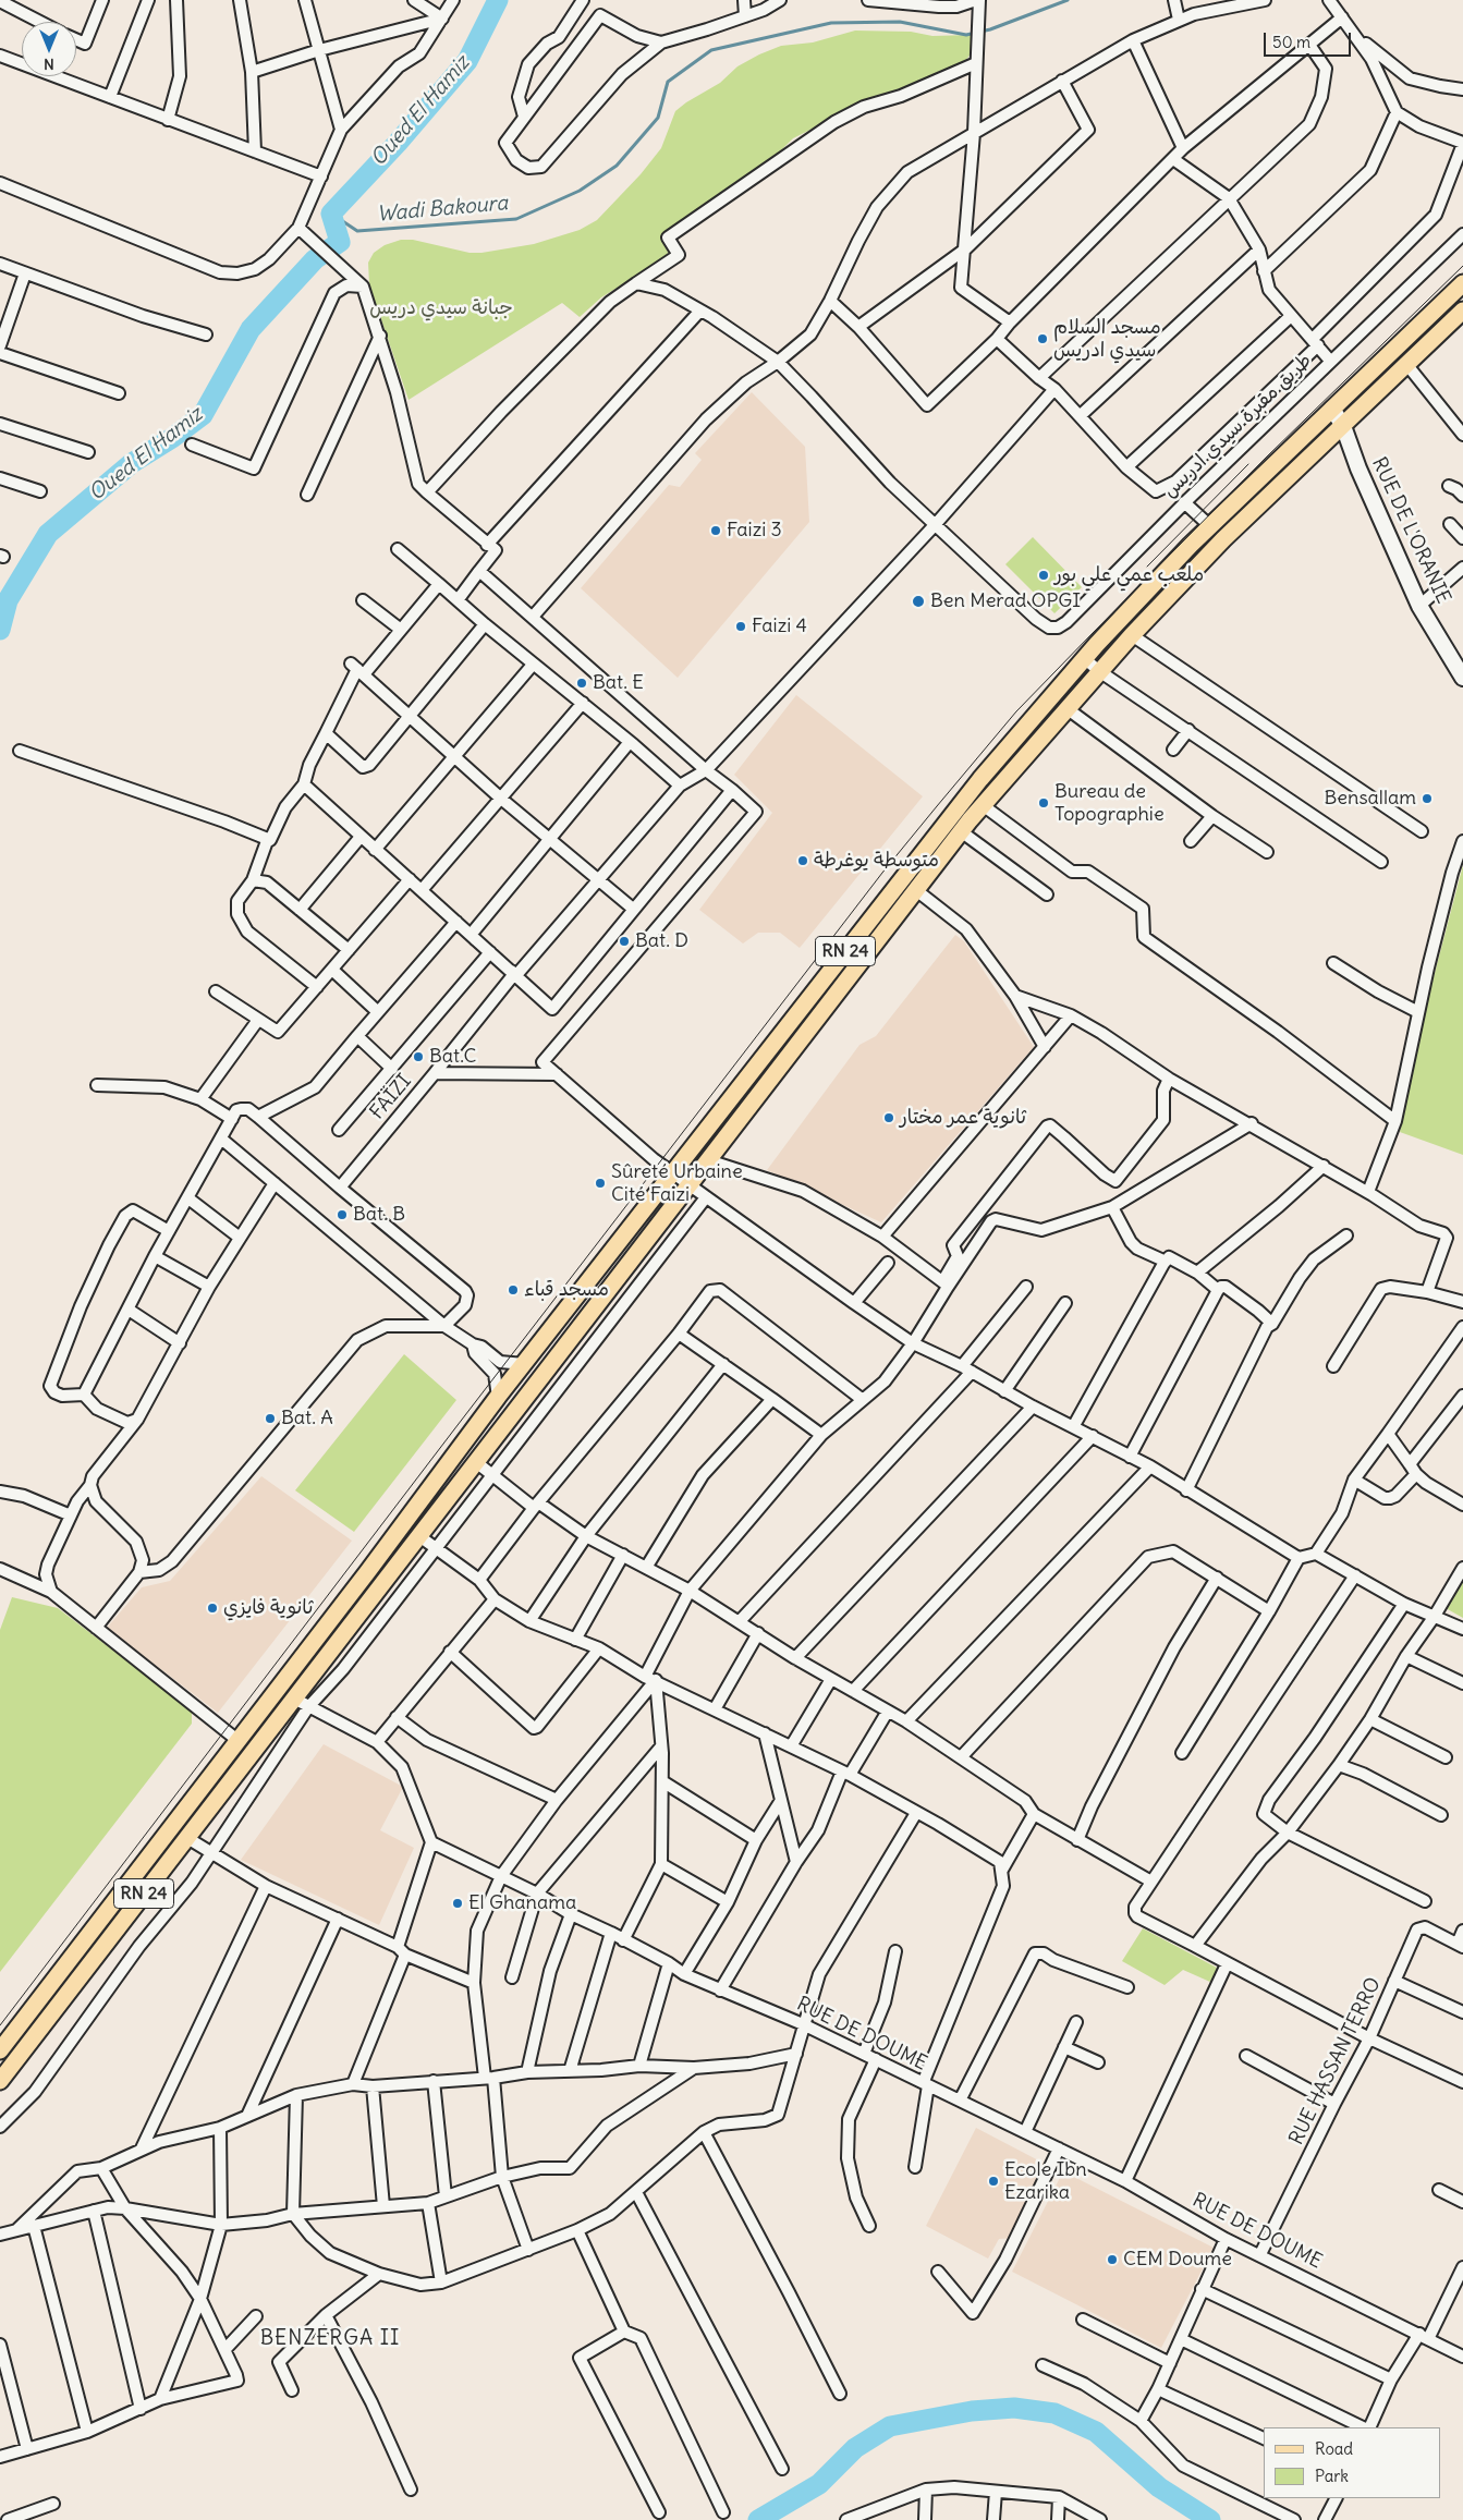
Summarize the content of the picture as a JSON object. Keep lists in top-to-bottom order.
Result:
{
  "streets": {
    "main road": ["RN 24"],
    "street": [
      "طريق مقبرة سيدي ادريس",
      "RUE DE L'ORANIE",
      "FAÏZI",
      "RUE DE DOUME",
      "RUE HASSAN TERRO"
    ]
  },
  "crossings": [
    ["RUE DE L'ORANIE", "RN 24"],
    ["RUE DE DOUME", "RUE HASSAN TERRO"]
  ],
  "districts": ["BENZERGA II"],
  "water": ["Oued El Hamiz", "Wadi Bakoura"],
  "parks": ["جبانة سيدي دريس"],
  "places": [
    "مسجد السلام سيدي ادريس",
    "Faizi 3",
    "ملعب عمي علي بور",
    "Ben Merad OPGI",
    "Faizi 4",
    "Bat. E",
    "Bensallam",
    "Bureau de Topographie",
    "متوسطة يوغرطة",
    "Bat. D",
    "Bat.C",
    "ثانوية عمر مختار",
    "Sûreté Urbaine Cité Faizi",
    "Bat. B",
    "مسجد قباء",
    "Bat. A",
    "ثانوية فايزي",
    "El Ghanama",
    "Ecole Ibn Ezarika",
    "CEM Doume"
  ],
  "legend": ["Road", "Park"],
  "scale_bar": "50 m",
  "north": "bottom"
}
